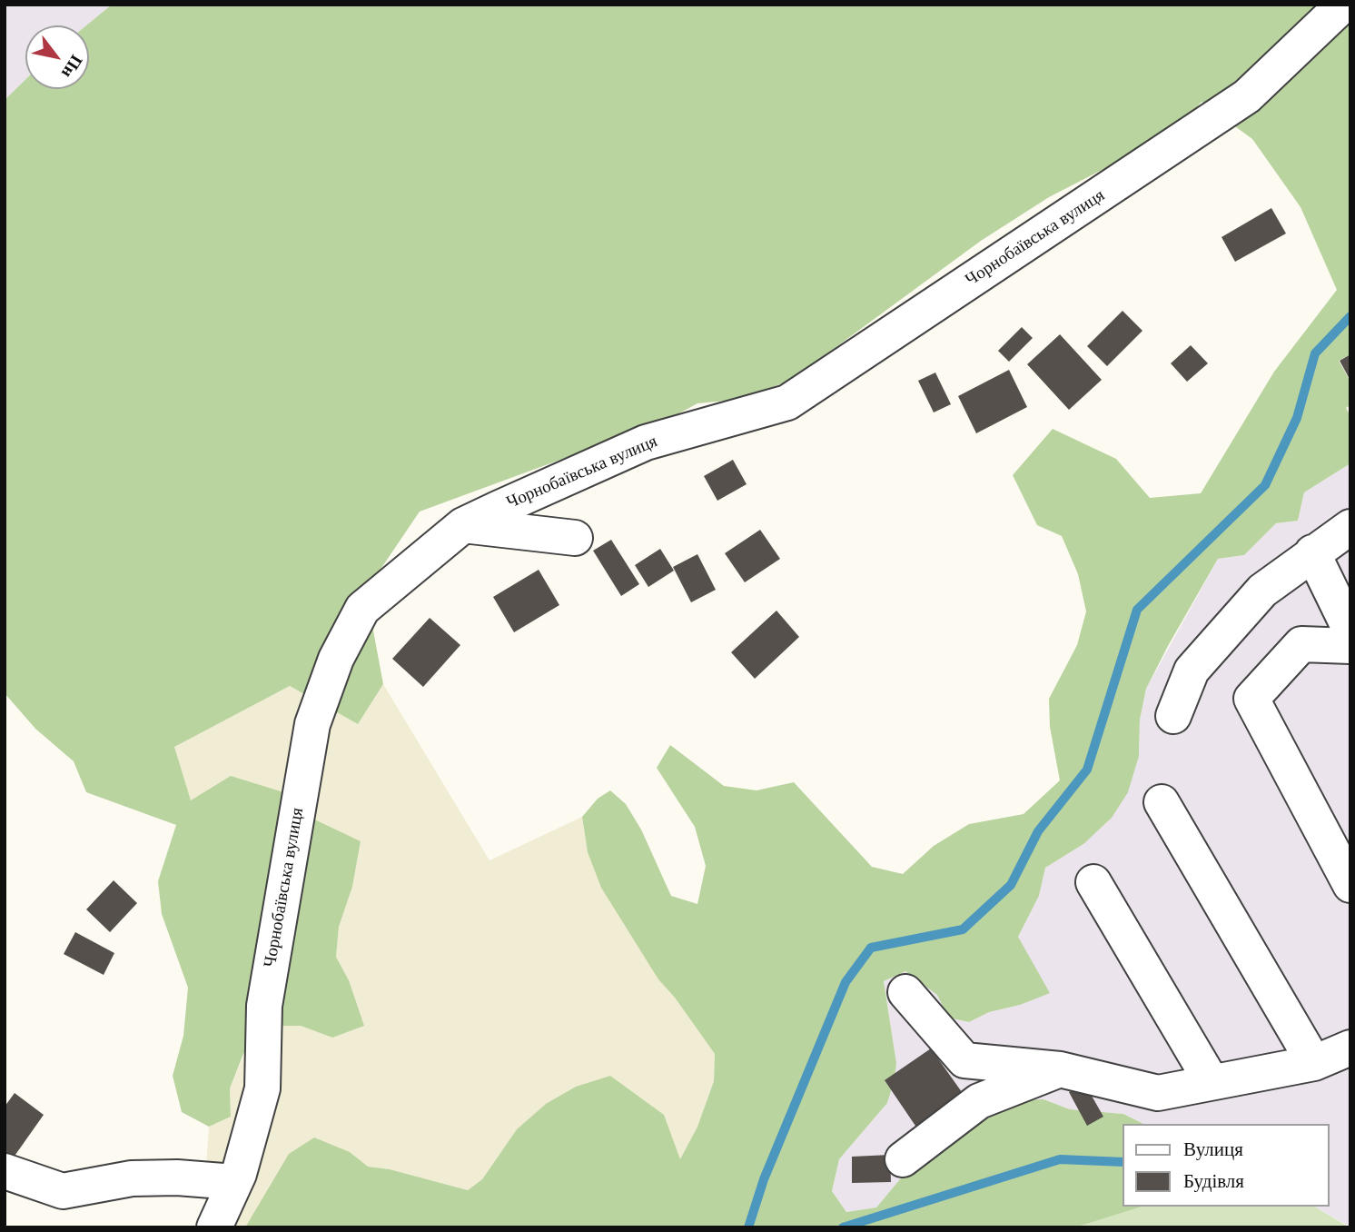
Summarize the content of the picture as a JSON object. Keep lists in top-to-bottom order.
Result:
{
  "streets": {
    "street": ["Чорнобаївська вулиця"]
  },
  "legend": ["Вулиця", "Будівля"],
  "north": "bottom right"
}
